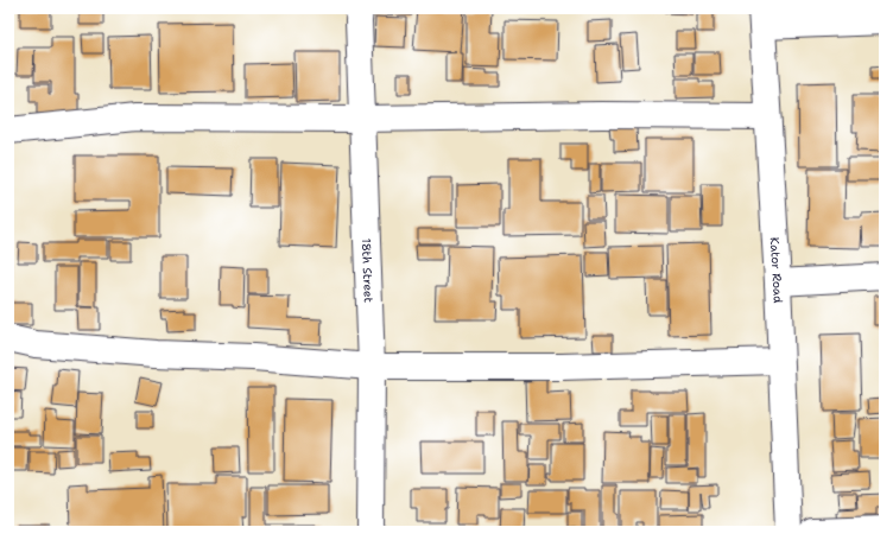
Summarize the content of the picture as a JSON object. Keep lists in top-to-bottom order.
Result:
{
  "streets": {
    "street": ["18th Street", "Kator Road"]
  }
}
